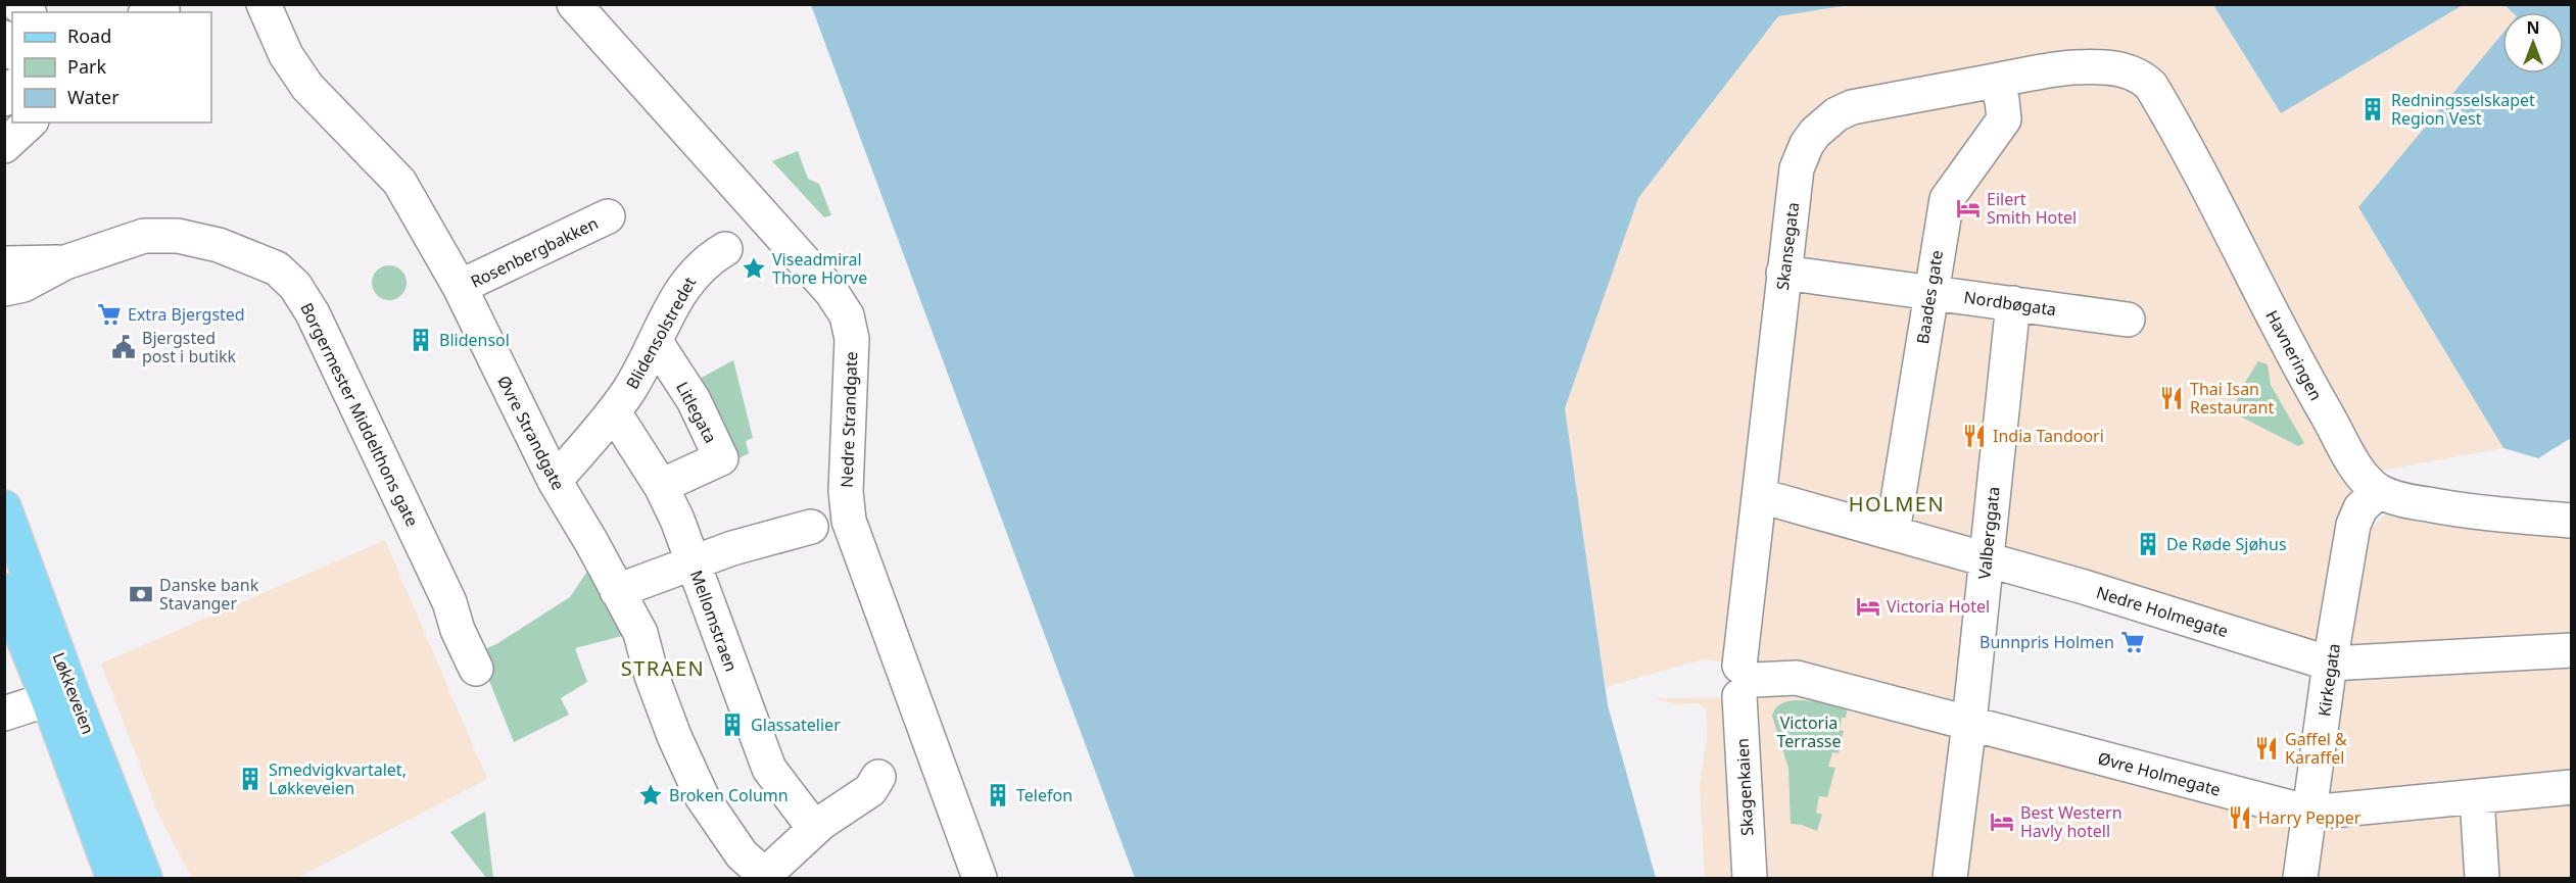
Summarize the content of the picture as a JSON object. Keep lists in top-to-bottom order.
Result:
{
  "streets": {
    "main road": ["Løkkeveien"],
    "street": [
      "Skansegata",
      "Rosenbergbakken",
      "Baades gate",
      "Nordbøgata",
      "Blidensolstredet",
      "Havneringen",
      "Litlegata",
      "Borgermester Middelthons gate",
      "Nedre Strandgate",
      "Øvre Strandgate",
      "Valberggata",
      "Nedre Holmegate",
      "Mellomstraen",
      "Kirkegata",
      "Øvre Holmegate",
      "Skagenkaien"
    ]
  },
  "crossings": [
    ["Skansegata", "Baades gate"],
    ["Skansegata", "Nordbøgata"],
    ["Skansegata", "Havneringen"],
    ["Skansegata", "Nedre Holmegate"],
    ["Skansegata", "Øvre Holmegate"],
    ["Skansegata", "Skagenkaien"],
    ["Rosenbergbakken", "Øvre Strandgate"],
    ["Baades gate", "Nordbøgata"],
    ["Baades gate", "Nedre Holmegate"],
    ["Nordbøgata", "Valberggata"],
    ["Blidensolstredet", "Litlegata"],
    ["Blidensolstredet", "Øvre Strandgate"],
    ["Blidensolstredet", "Mellomstraen"],
    ["Havneringen", "Kirkegata"],
    ["Litlegata", "Mellomstraen"],
    ["Valberggata", "Nedre Holmegate"],
    ["Valberggata", "Øvre Holmegate"],
    ["Nedre Holmegate", "Kirkegata"],
    ["Kirkegata", "Øvre Holmegate"],
    ["Øvre Holmegate", "Skagenkaien"]
  ],
  "districts": ["HOLMEN", "STRAEN"],
  "parks": ["Victoria Terrasse"],
  "places": {
    "building": [
      "Redningsselskapet Region Vest",
      "Blidensol",
      "De Røde Sjøhus",
      "Glassatelier",
      "Smedvigkvartalet, Løkkeveien",
      "Telefon"
    ],
    "hotel": ["Eilert Smith Hotel", "Victoria Hotel", "Best Western Havly hotell"],
    "place": ["Viseadmiral Thore Horve", "Broken Column"],
    "supermarket": ["Extra Bjergsted", "Bunnpris Holmen"],
    "public building": ["Bjergsted post i butikk"],
    "restaurant": [
      "Thai Isan Restaurant",
      "India Tandoori",
      "Gaffel & Karaffel",
      "Harry Pepper"
    ],
    "bank": ["Danske bank Stavanger"]
  },
  "legend": ["Road", "Park", "Water"],
  "north": "top"
}
